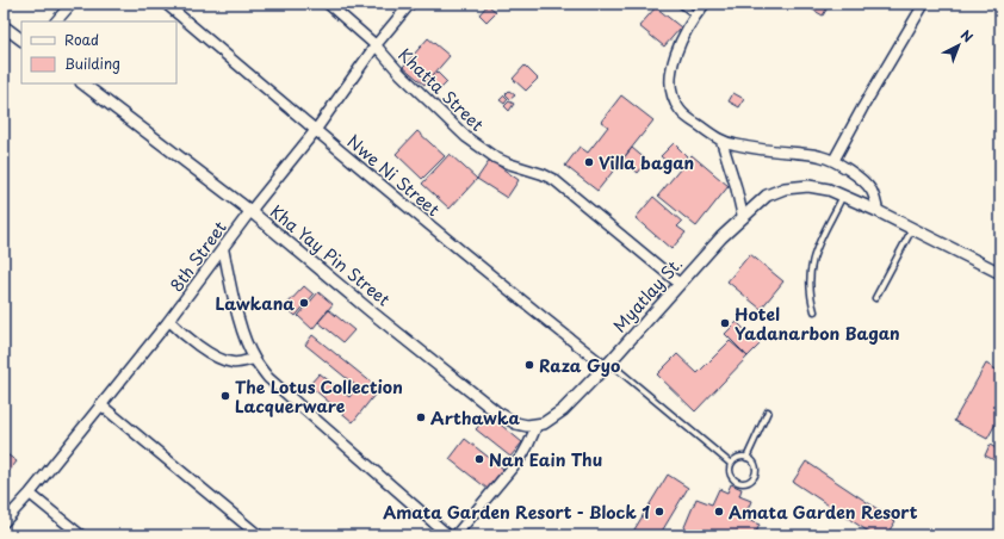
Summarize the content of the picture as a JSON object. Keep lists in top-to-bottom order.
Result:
{
  "streets": {
    "street": [
      "Khatta Street",
      "Nwe Ni Street",
      "Kha Yay Pin Street",
      "8th Street",
      "Myatlay St."
    ]
  },
  "crossings": [
    ["Khatta Street", "8th Street"],
    ["Khatta Street", "Myatlay St."],
    ["Nwe Ni Street", "8th Street"],
    ["Nwe Ni Street", "Myatlay St."],
    ["Kha Yay Pin Street", "8th Street"],
    ["Kha Yay Pin Street", "Myatlay St."]
  ],
  "places": [
    "Villa bagan",
    "Lawkana",
    "Hotel Yadanarbon Bagan",
    "Raza Gyo",
    "The Lotus Collection Lacquerware",
    "Arthawka",
    "Nan Eain Thu",
    "Amata Garden Resort - Block 1",
    "Amata Garden Resort"
  ],
  "legend": ["Road", "Building"],
  "north": "top right"
}
